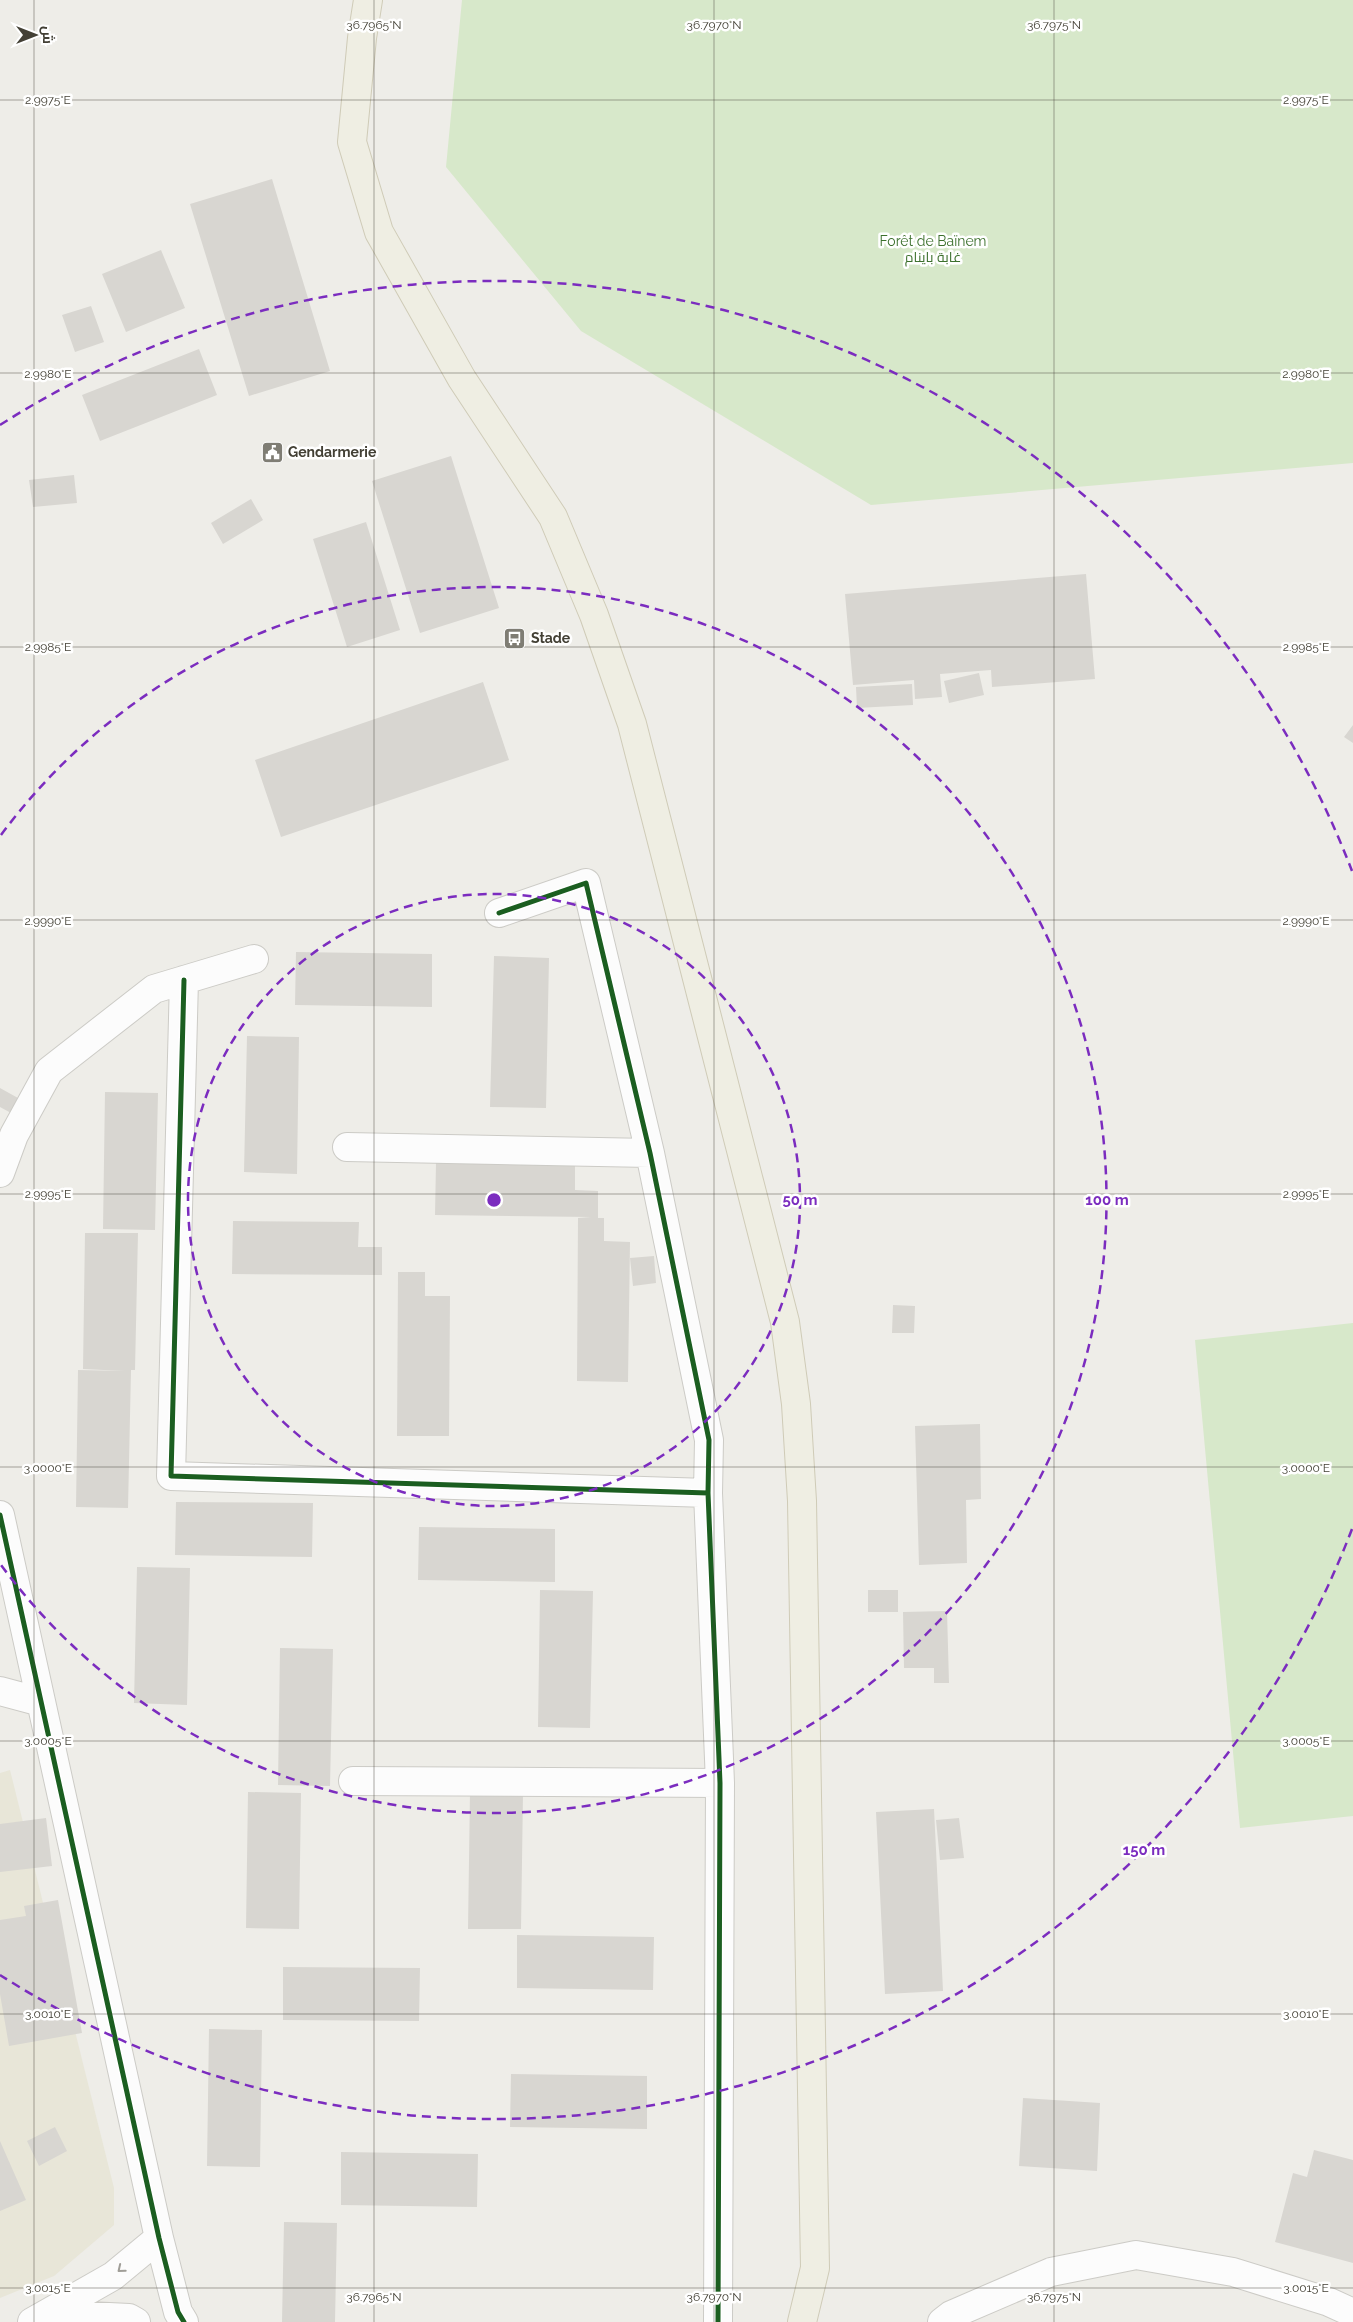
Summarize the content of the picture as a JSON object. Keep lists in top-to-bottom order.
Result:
{
  "parks": ["Forêt de Baïnem غابة باينام"],
  "places": {
    "public building": ["Gendarmerie"],
    "bus stop": ["Stade"]
  },
  "north": "right",
  "coordinates": [
    "36.7965°N",
    "36.7970°N",
    "36.7975°N",
    "2.9975°E",
    "2.9980°E",
    "2.9985°E",
    "2.9990°E",
    "2.9995°E",
    "3.0000°E",
    "3.0005°E",
    "3.0010°E",
    "3.0015°E"
  ],
  "rings": ["50 m", "100 m", "150 m"]
}
